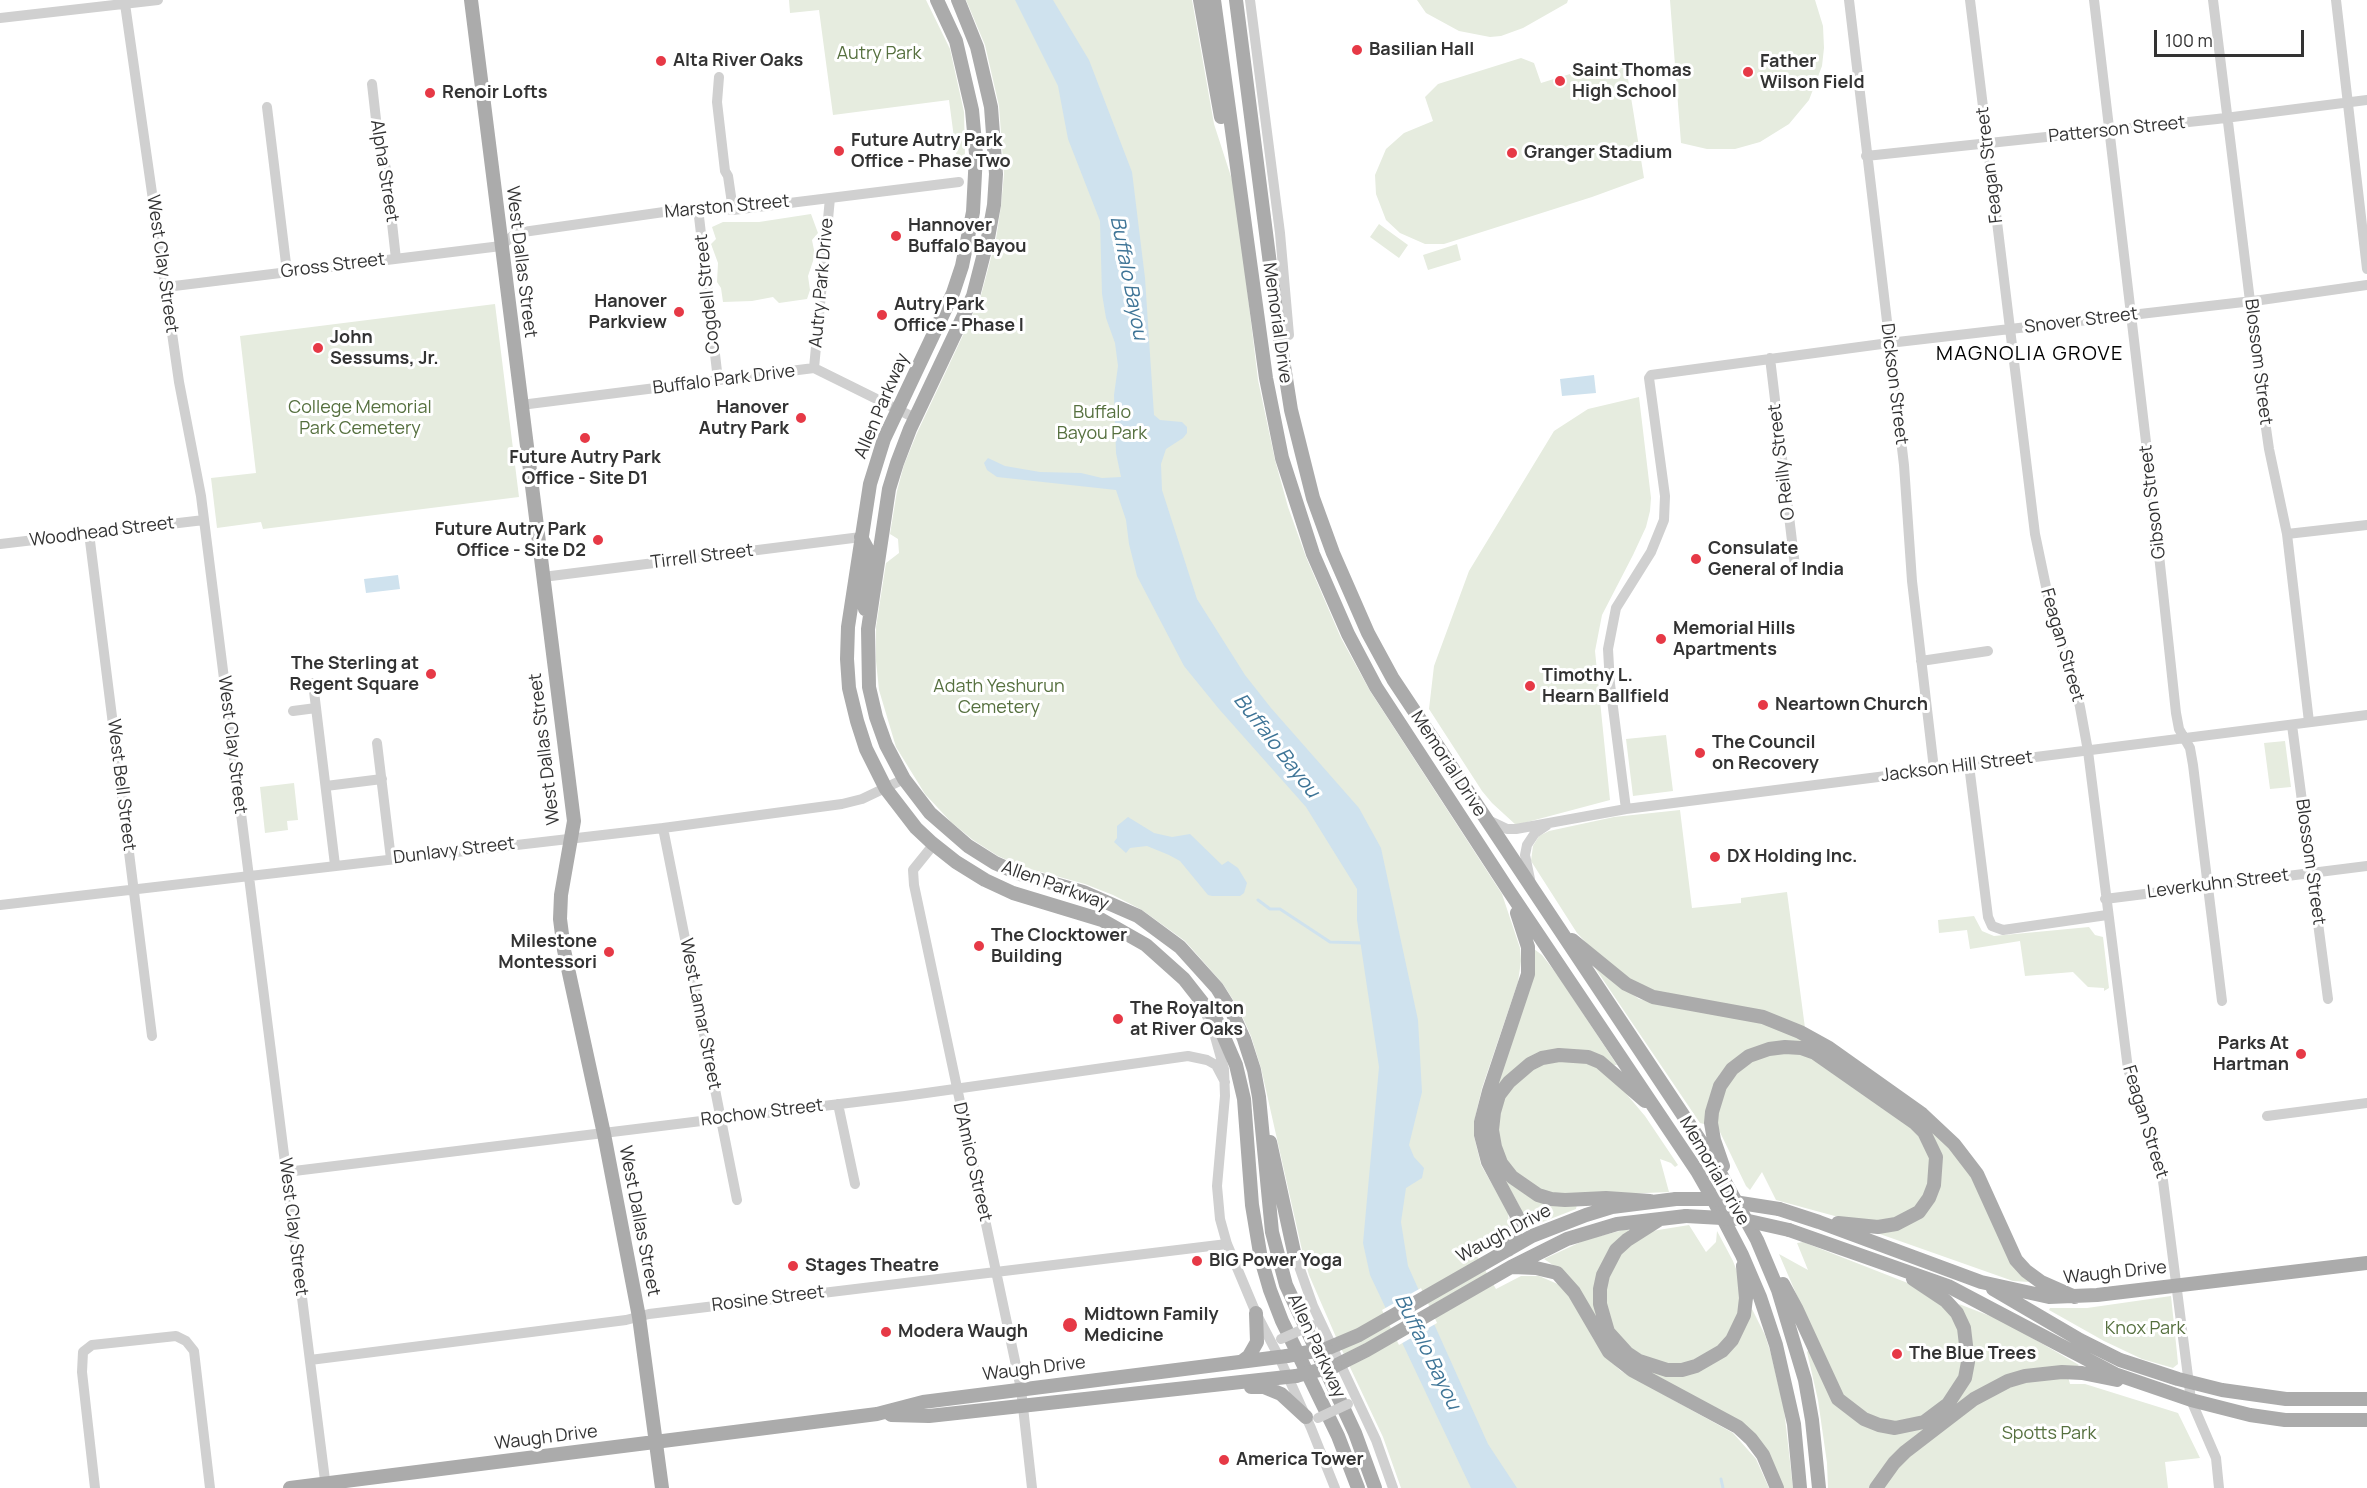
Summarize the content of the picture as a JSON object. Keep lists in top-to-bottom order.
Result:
{
  "streets": {
    "main road": [
      "West Dallas Street",
      "Memorial Drive",
      "Allen Parkway",
      "Waugh Drive"
    ],
    "street": [
      "Patterson Street",
      "Feagan Street",
      "Alpha Street",
      "Marston Street",
      "West Clay Street",
      "Gross Street",
      "Autry Park Drive",
      "Cogdell Street",
      "Snover Street",
      "Blossom Street",
      "Buffalo Park Drive",
      "Dickson Street",
      "O Reilly Street",
      "Gibson Street",
      "Woodhead Street",
      "Tirrell Street",
      "Jackson Hill Street",
      "West Bell Street",
      "Dunlavy Street",
      "Leverkuhn Street",
      "West Lamar Street",
      "Rochow Street",
      "D'Amico Street",
      "Rosine Street"
    ]
  },
  "crossings": [
    ["Patterson Street", "Feagan Street"],
    ["Patterson Street", "Blossom Street"],
    ["Patterson Street", "Dickson Street"],
    ["Patterson Street", "Gibson Street"],
    ["Feagan Street", "Snover Street"],
    ["Feagan Street", "Jackson Hill Street"],
    ["Feagan Street", "Leverkuhn Street"],
    ["Feagan Street", "Waugh Drive"],
    ["Alpha Street", "Gross Street"],
    ["Marston Street", "West Dallas Street"],
    ["Marston Street", "Gross Street"],
    ["Marston Street", "Autry Park Drive"],
    ["Marston Street", "Cogdell Street"],
    ["West Dallas Street", "Gross Street"],
    ["West Dallas Street", "Buffalo Park Drive"],
    ["West Dallas Street", "Tirrell Street"],
    ["West Dallas Street", "Dunlavy Street"],
    ["West Dallas Street", "Rochow Street"],
    ["West Dallas Street", "Waugh Drive"],
    ["West Dallas Street", "Rosine Street"],
    ["West Clay Street", "Gross Street"],
    ["West Clay Street", "Woodhead Street"],
    ["West Clay Street", "Dunlavy Street"],
    ["West Clay Street", "Rochow Street"],
    ["West Clay Street", "Waugh Drive"],
    ["West Clay Street", "Rosine Street"],
    ["Autry Park Drive", "Buffalo Park Drive"],
    ["Cogdell Street", "Buffalo Park Drive"],
    ["Snover Street", "Blossom Street"],
    ["Snover Street", "Dickson Street"],
    ["Snover Street", "O Reilly Street"],
    ["Snover Street", "Gibson Street"],
    ["Snover Street", "Jackson Hill Street"],
    ["Memorial Drive", "Jackson Hill Street"],
    ["Blossom Street", "Jackson Hill Street"],
    ["Blossom Street", "Leverkuhn Street"],
    ["Buffalo Park Drive", "Allen Parkway"],
    ["Dickson Street", "Jackson Hill Street"],
    ["Allen Parkway", "Tirrell Street"],
    ["Allen Parkway", "Dunlavy Street"],
    ["Allen Parkway", "D'Amico Street"],
    ["Gibson Street", "Jackson Hill Street"],
    ["Gibson Street", "Leverkuhn Street"],
    ["Woodhead Street", "West Bell Street"],
    ["West Bell Street", "Dunlavy Street"],
    ["Dunlavy Street", "West Lamar Street"],
    ["West Lamar Street", "Rochow Street"],
    ["Rochow Street", "D'Amico Street"],
    ["D'Amico Street", "Waugh Drive"],
    ["D'Amico Street", "Rosine Street"]
  ],
  "districts": ["MAGNOLIA GROVE"],
  "water": ["Buffalo Bayou"],
  "parks": [
    "Autry Park",
    "College Memorial Park Cemetery",
    "Buffalo Bayou Park",
    "Adath Yeshurun Cemetery",
    "Knox Park",
    "Spotts Park"
  ],
  "places": [
    "Basilian Hall",
    "Alta River Oaks",
    "Father Wilson Field",
    "Saint Thomas High School",
    "Renoir Lofts",
    "Future Autry Park Office - Phase Two",
    "Granger Stadium",
    "Hannover Buffalo Bayou",
    "Hanover Parkview",
    "Autry Park Office - Phase I",
    "John Sessums, Jr.",
    "Hanover Autry Park",
    "Future Autry Park Office - Site D1",
    "Future Autry Park Office - Site D2",
    "Consulate General of India",
    "Memorial Hills Apartments",
    "The Sterling at Regent Square",
    "Timothy L. Hearn Ballfield",
    "Neartown Church",
    "The Council on Recovery",
    "DX Holding Inc.",
    "The Clocktower Building",
    "Milestone Montessori",
    "The Royalton at River Oaks",
    "Parks At Hartman",
    "BIG Power Yoga",
    "Stages Theatre",
    "Midtown Family Medicine",
    "Modera Waugh",
    "The Blue Trees",
    "America Tower"
  ],
  "scale_bar": "100 m"
}
